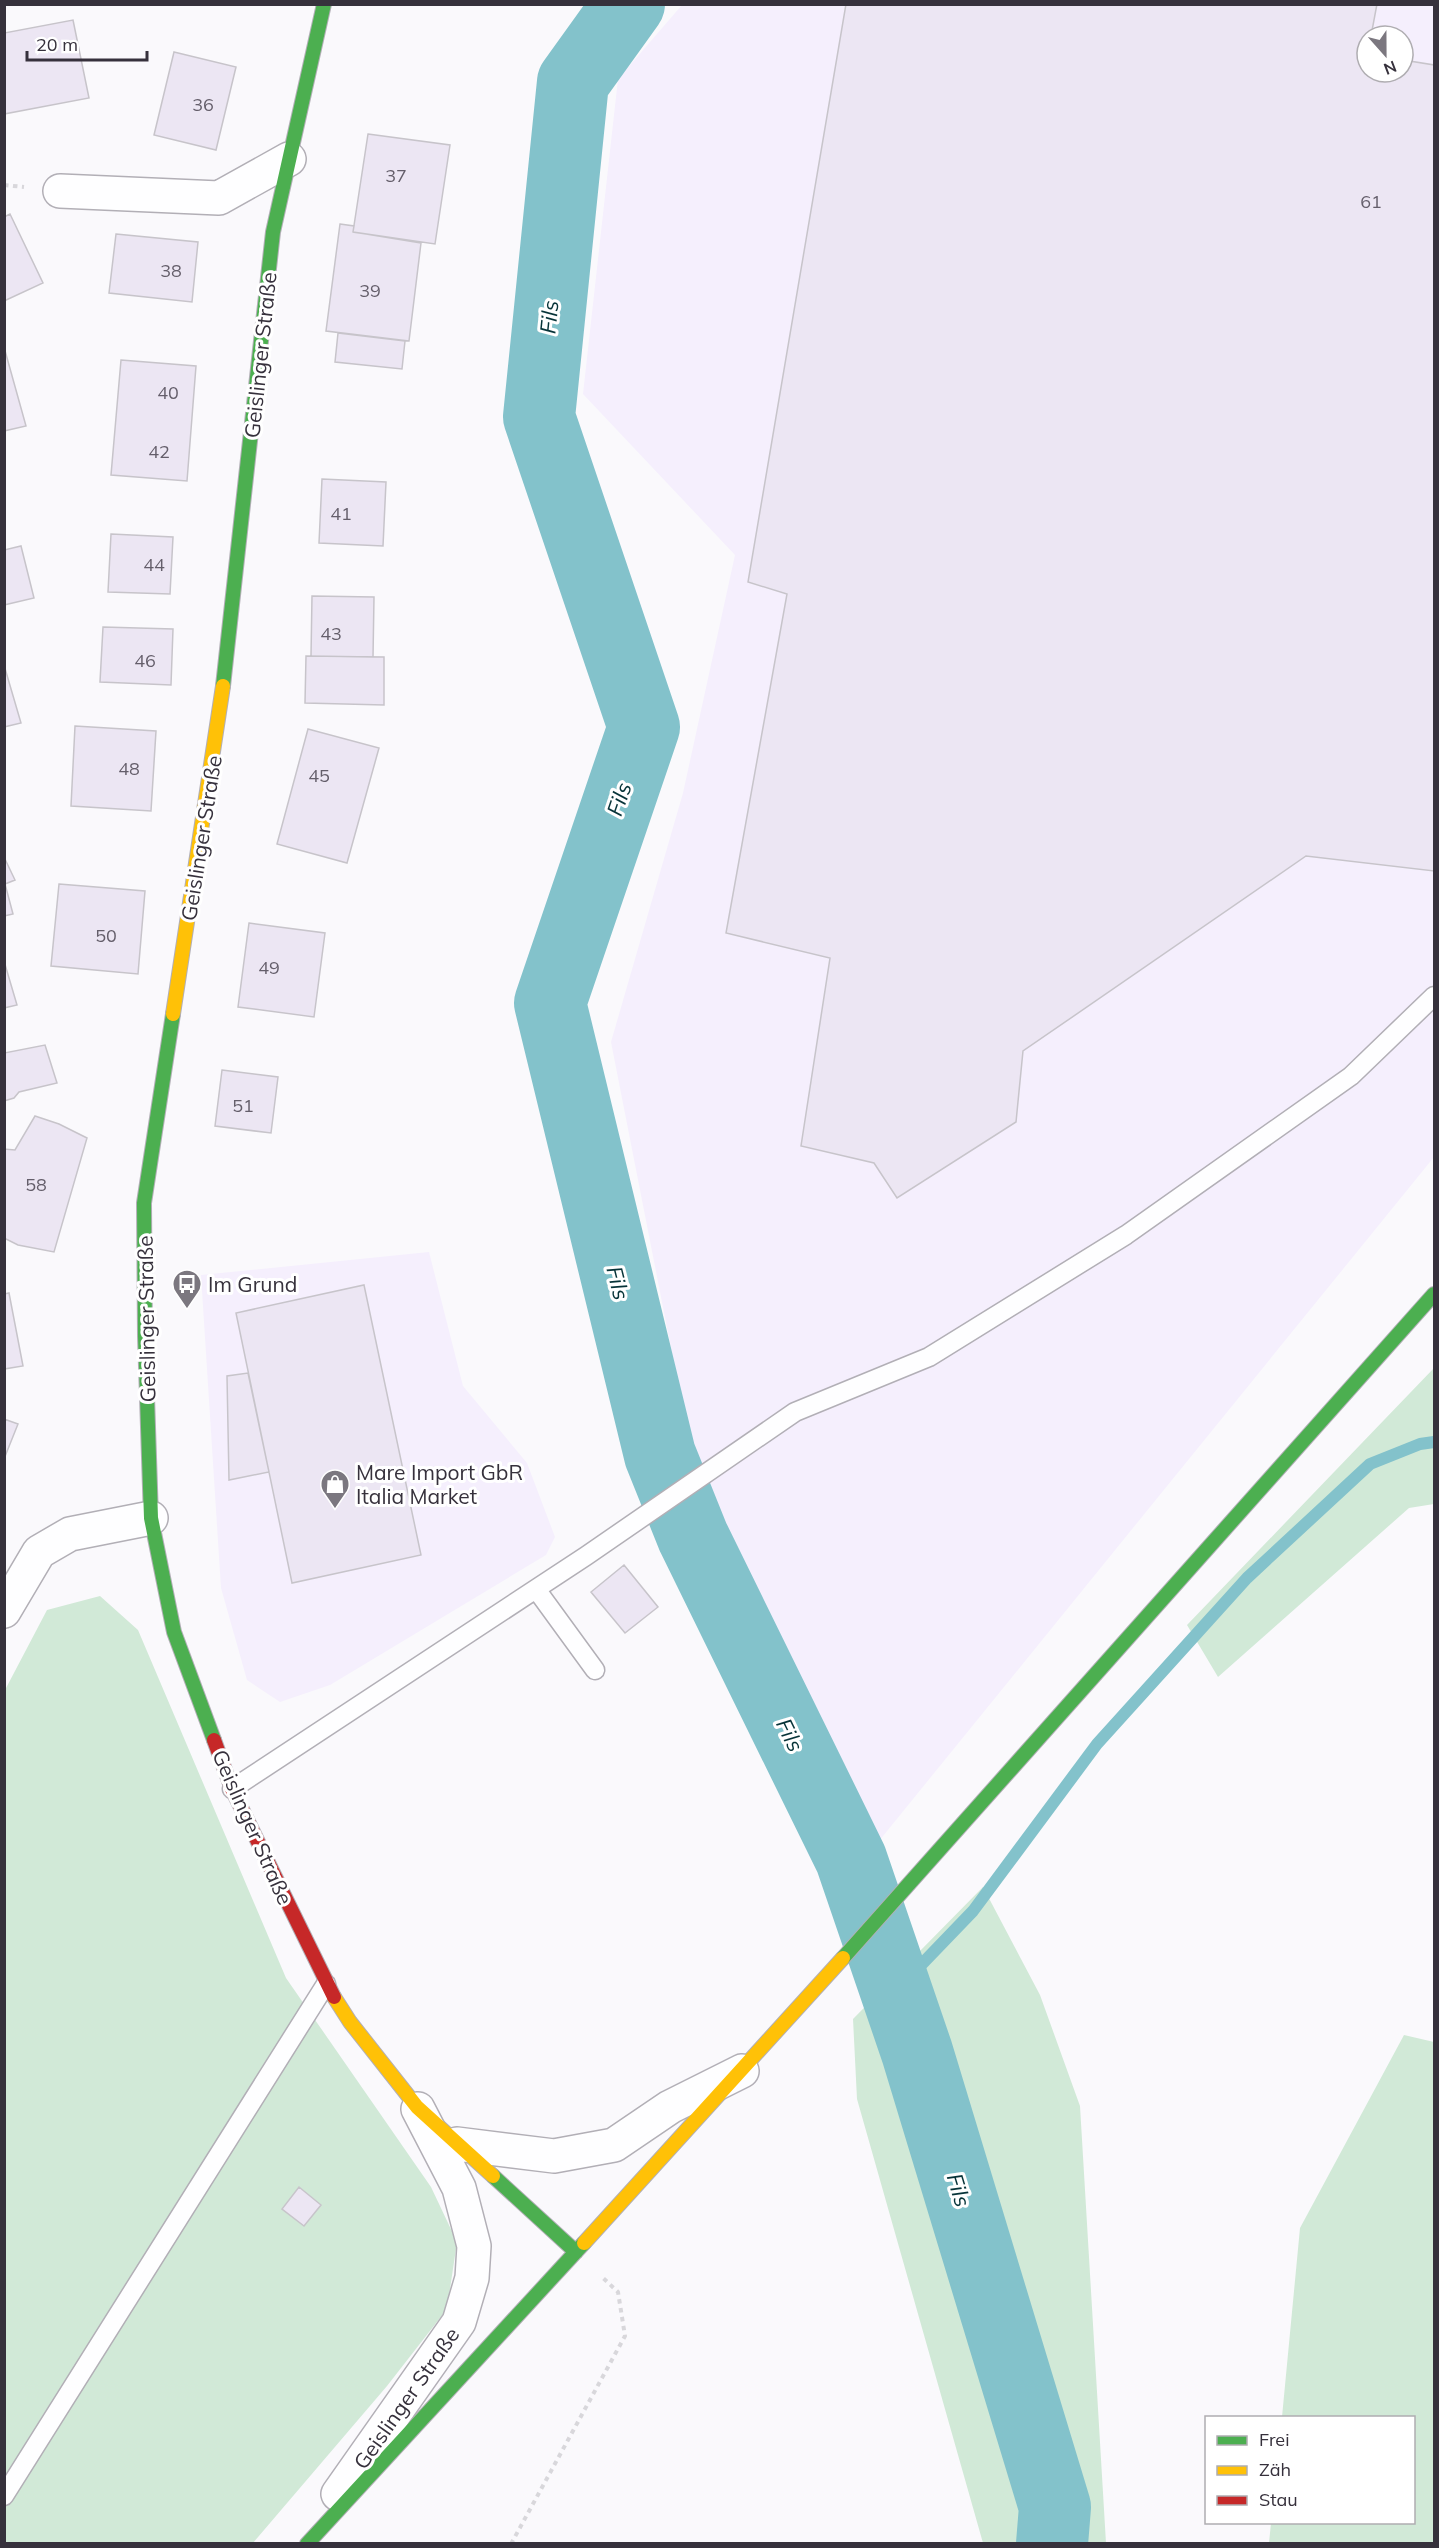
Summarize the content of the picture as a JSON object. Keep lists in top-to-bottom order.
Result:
{
  "streets": {
    "street": ["Geislinger Straße"]
  },
  "water": ["Fils"],
  "places": {
    "bus stop": ["Im Grund"],
    "shop": ["Mare Import GbR Italia Market"]
  },
  "house_numbers": [
    "36",
    "37",
    "61",
    "38",
    "39",
    "40",
    "42",
    "41",
    "44",
    "43",
    "46",
    "48",
    "45",
    "50",
    "49",
    "51",
    "58"
  ],
  "legend": ["Frei", "Zäh", "Stau"],
  "scale_bar": "20 m",
  "north": "bottom"
}
